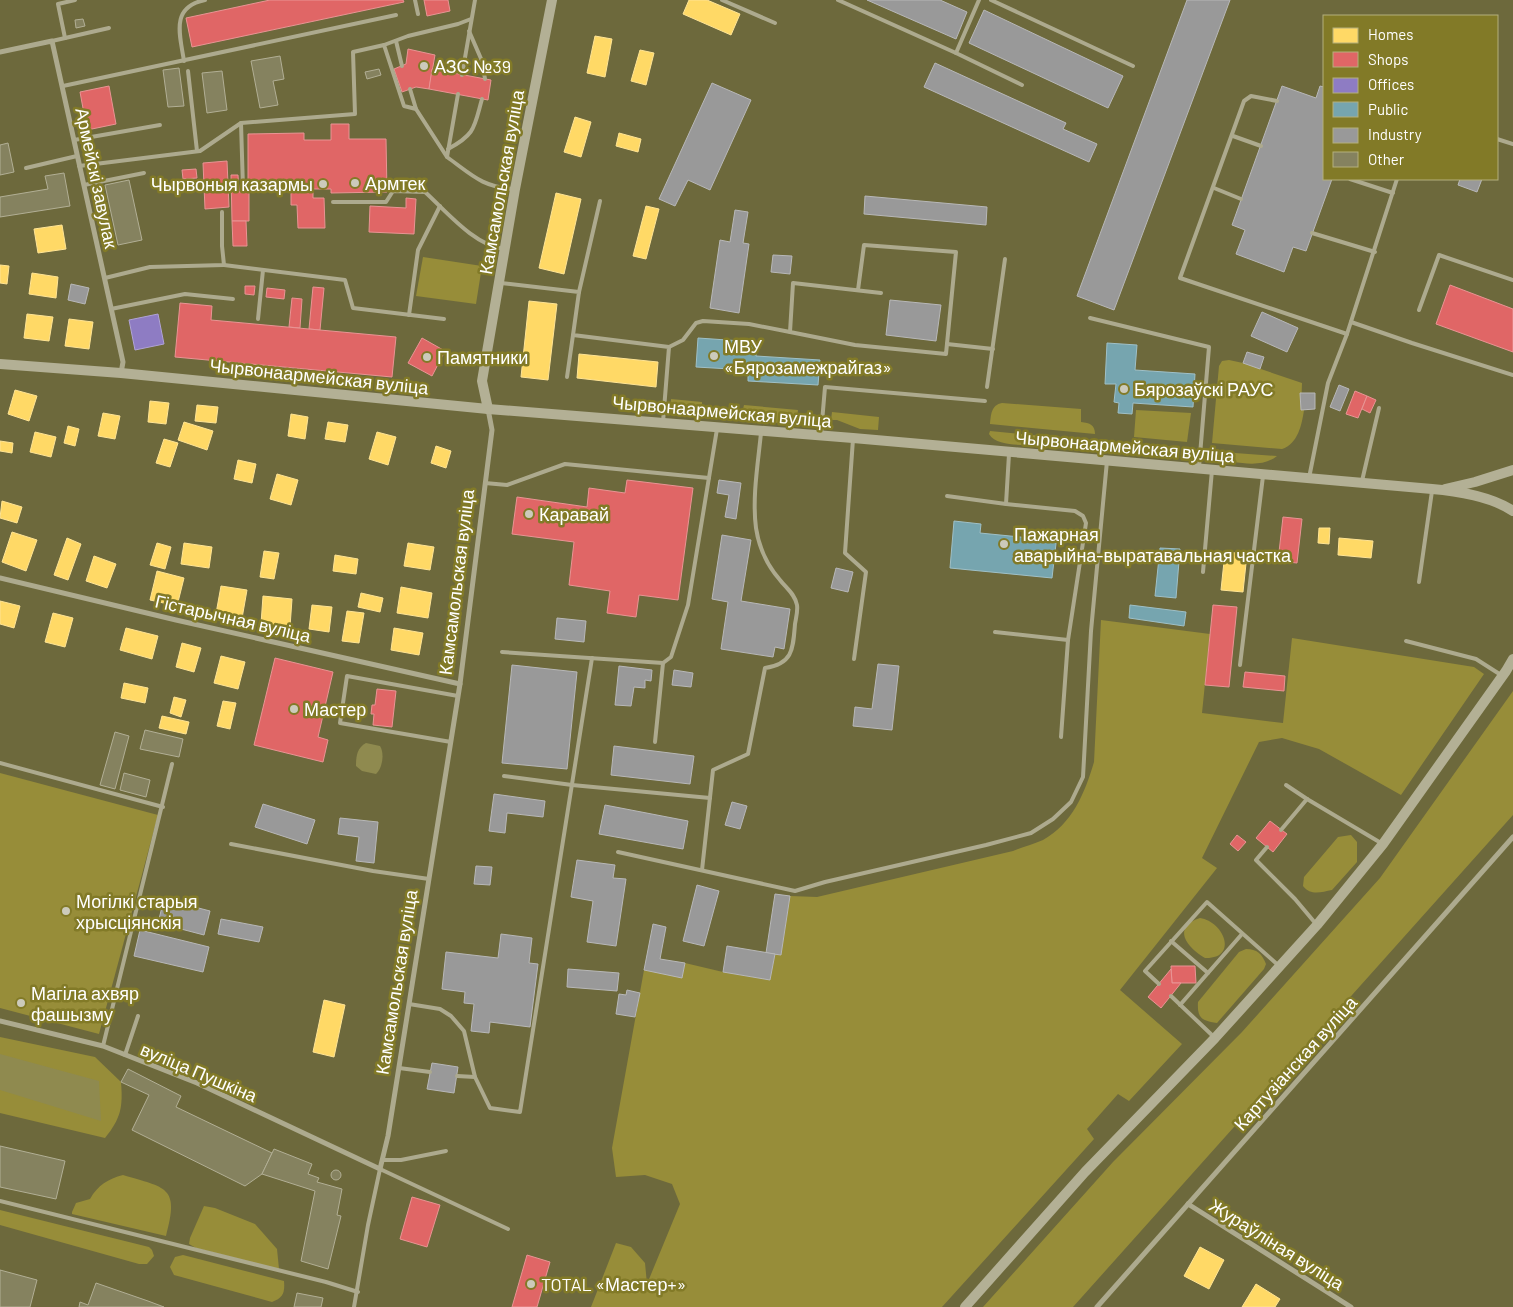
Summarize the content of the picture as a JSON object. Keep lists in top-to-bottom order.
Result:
{
  "streets": {
    "main road": ["Камсамольская вуліца", "Чырвонаармейская вуліца"],
    "street": [
      "Армейскі завулак",
      "Гістарычная вуліца",
      "Картузіанская вуліца",
      "вуліца Пушкіна",
      "Жураўліная вуліца"
    ]
  },
  "crossings": [
    ["Армейскі завулак", "Чырвонаармейская вуліца"],
    ["Камсамольская вуліца", "Чырвонаармейская вуліца"],
    ["Камсамольская вуліца", "Гістарычная вуліца"],
    ["Камсамольская вуліца", "вуліца Пушкіна"],
    ["Картузіанская вуліца", "Жураўліная вуліца"]
  ],
  "places": [
    "АЗС №39",
    "Армтек",
    "Чырвоныя казармы",
    "МВУ «Бярозамежрайгаз»",
    "Памятники",
    "Бярозаўскі РАУС",
    "Каравай",
    "Пажарная аварыйна-выратавальная частка",
    "Мастер",
    "Могілкі старыя хрысціянскія",
    "Магіла ахвяр фашызму",
    "TOTAL «Мастер+»"
  ],
  "legend": [
    "Homes",
    "Shops",
    "Offices",
    "Public",
    "Industry",
    "Other"
  ]
}
